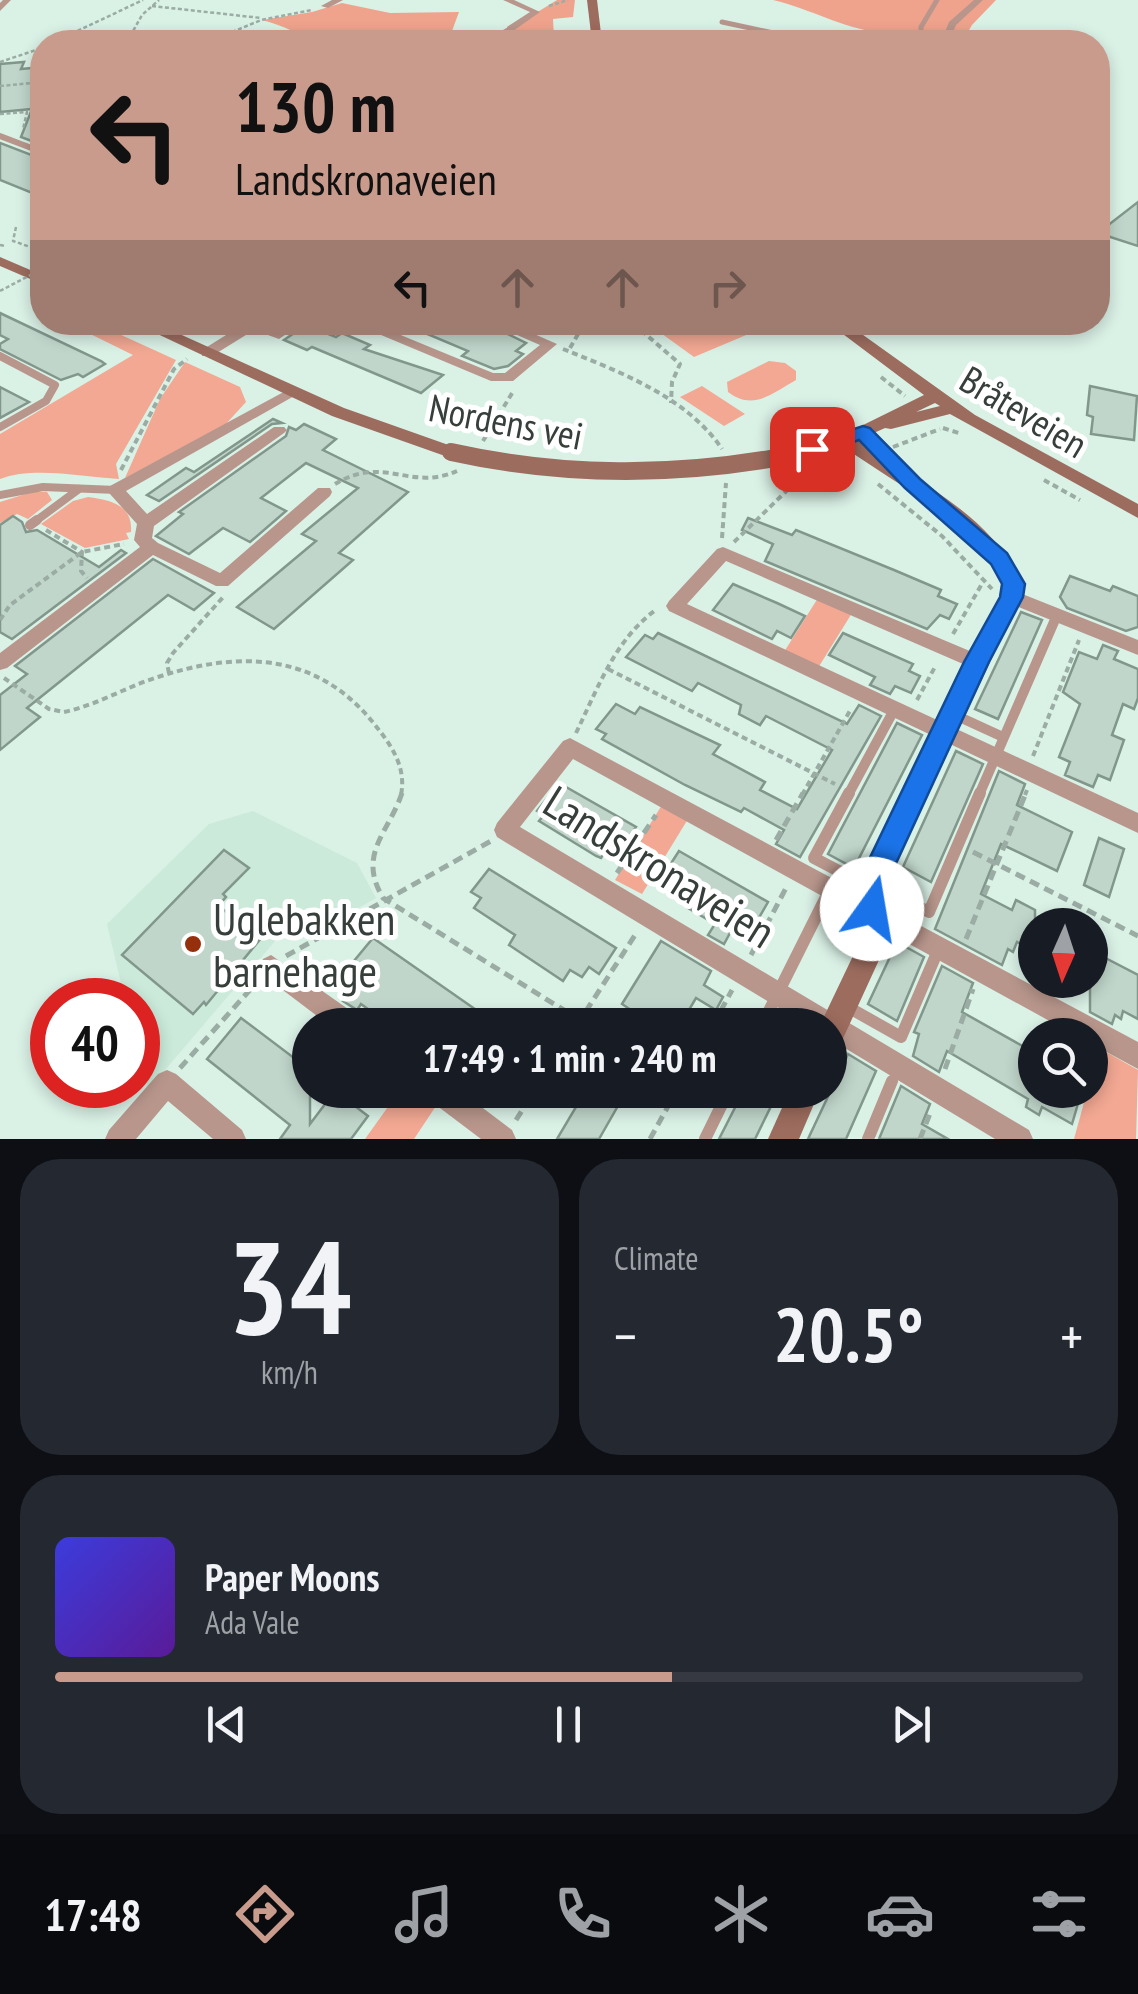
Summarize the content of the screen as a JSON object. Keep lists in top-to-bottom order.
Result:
{
  "streets": {
    "street": ["Bråteveien", "Nordens vei", "Landskronaveien"]
  },
  "crossings": [
    ["Bråteveien", "Nordens vei"]
  ],
  "places": ["Uglebakken barnehage"],
  "north": "bottom",
  "page": {
    "turn": ["130 m", "Landskronaveien"],
    "limit": "40",
    "trip": "17:49 · 1 min · 240 m",
    "tile": [
      ["34", "km/h"],
      "Climate"
    ],
    "heat": ["−", "20.5°", "+"],
    "song": ["Paper Moons", "Ada Vale"],
    "tabs": "17:48"
  }
}
